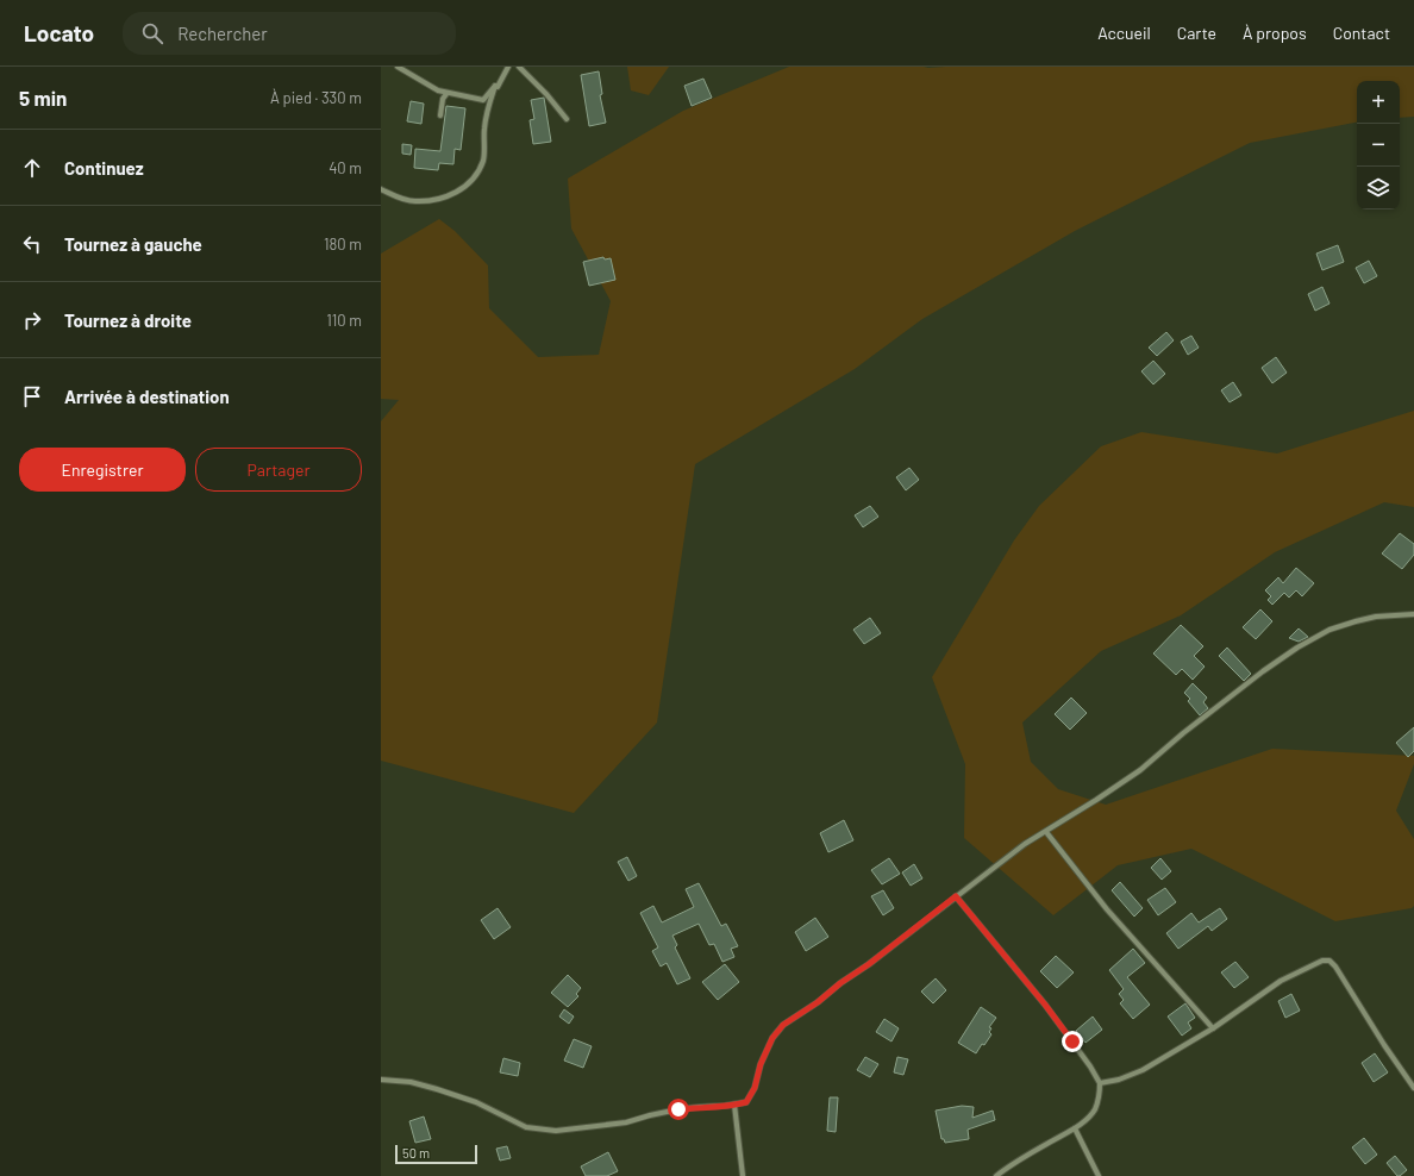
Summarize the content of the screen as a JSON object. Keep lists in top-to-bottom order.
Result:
{
  "scale_bar": "50 m",
  "page": {
    "header": "Locato",
    "search": "Rechercher",
    "nav": [
      "Accueil",
      "Carte",
      "À propos",
      "Contact"
    ],
    "heading": ["5 min", "À pied · 330 m"],
    "map_buttons": ["+", "−"],
    "list": [
      ["Continuez", "40 m"],
      ["Tournez à gauche", "180 m"],
      ["Tournez à droite", "110 m"],
      "Arrivée à destination"
    ],
    "buttons": ["Enregistrer", "Partager"],
    "scale": "50 m"
  }
}
